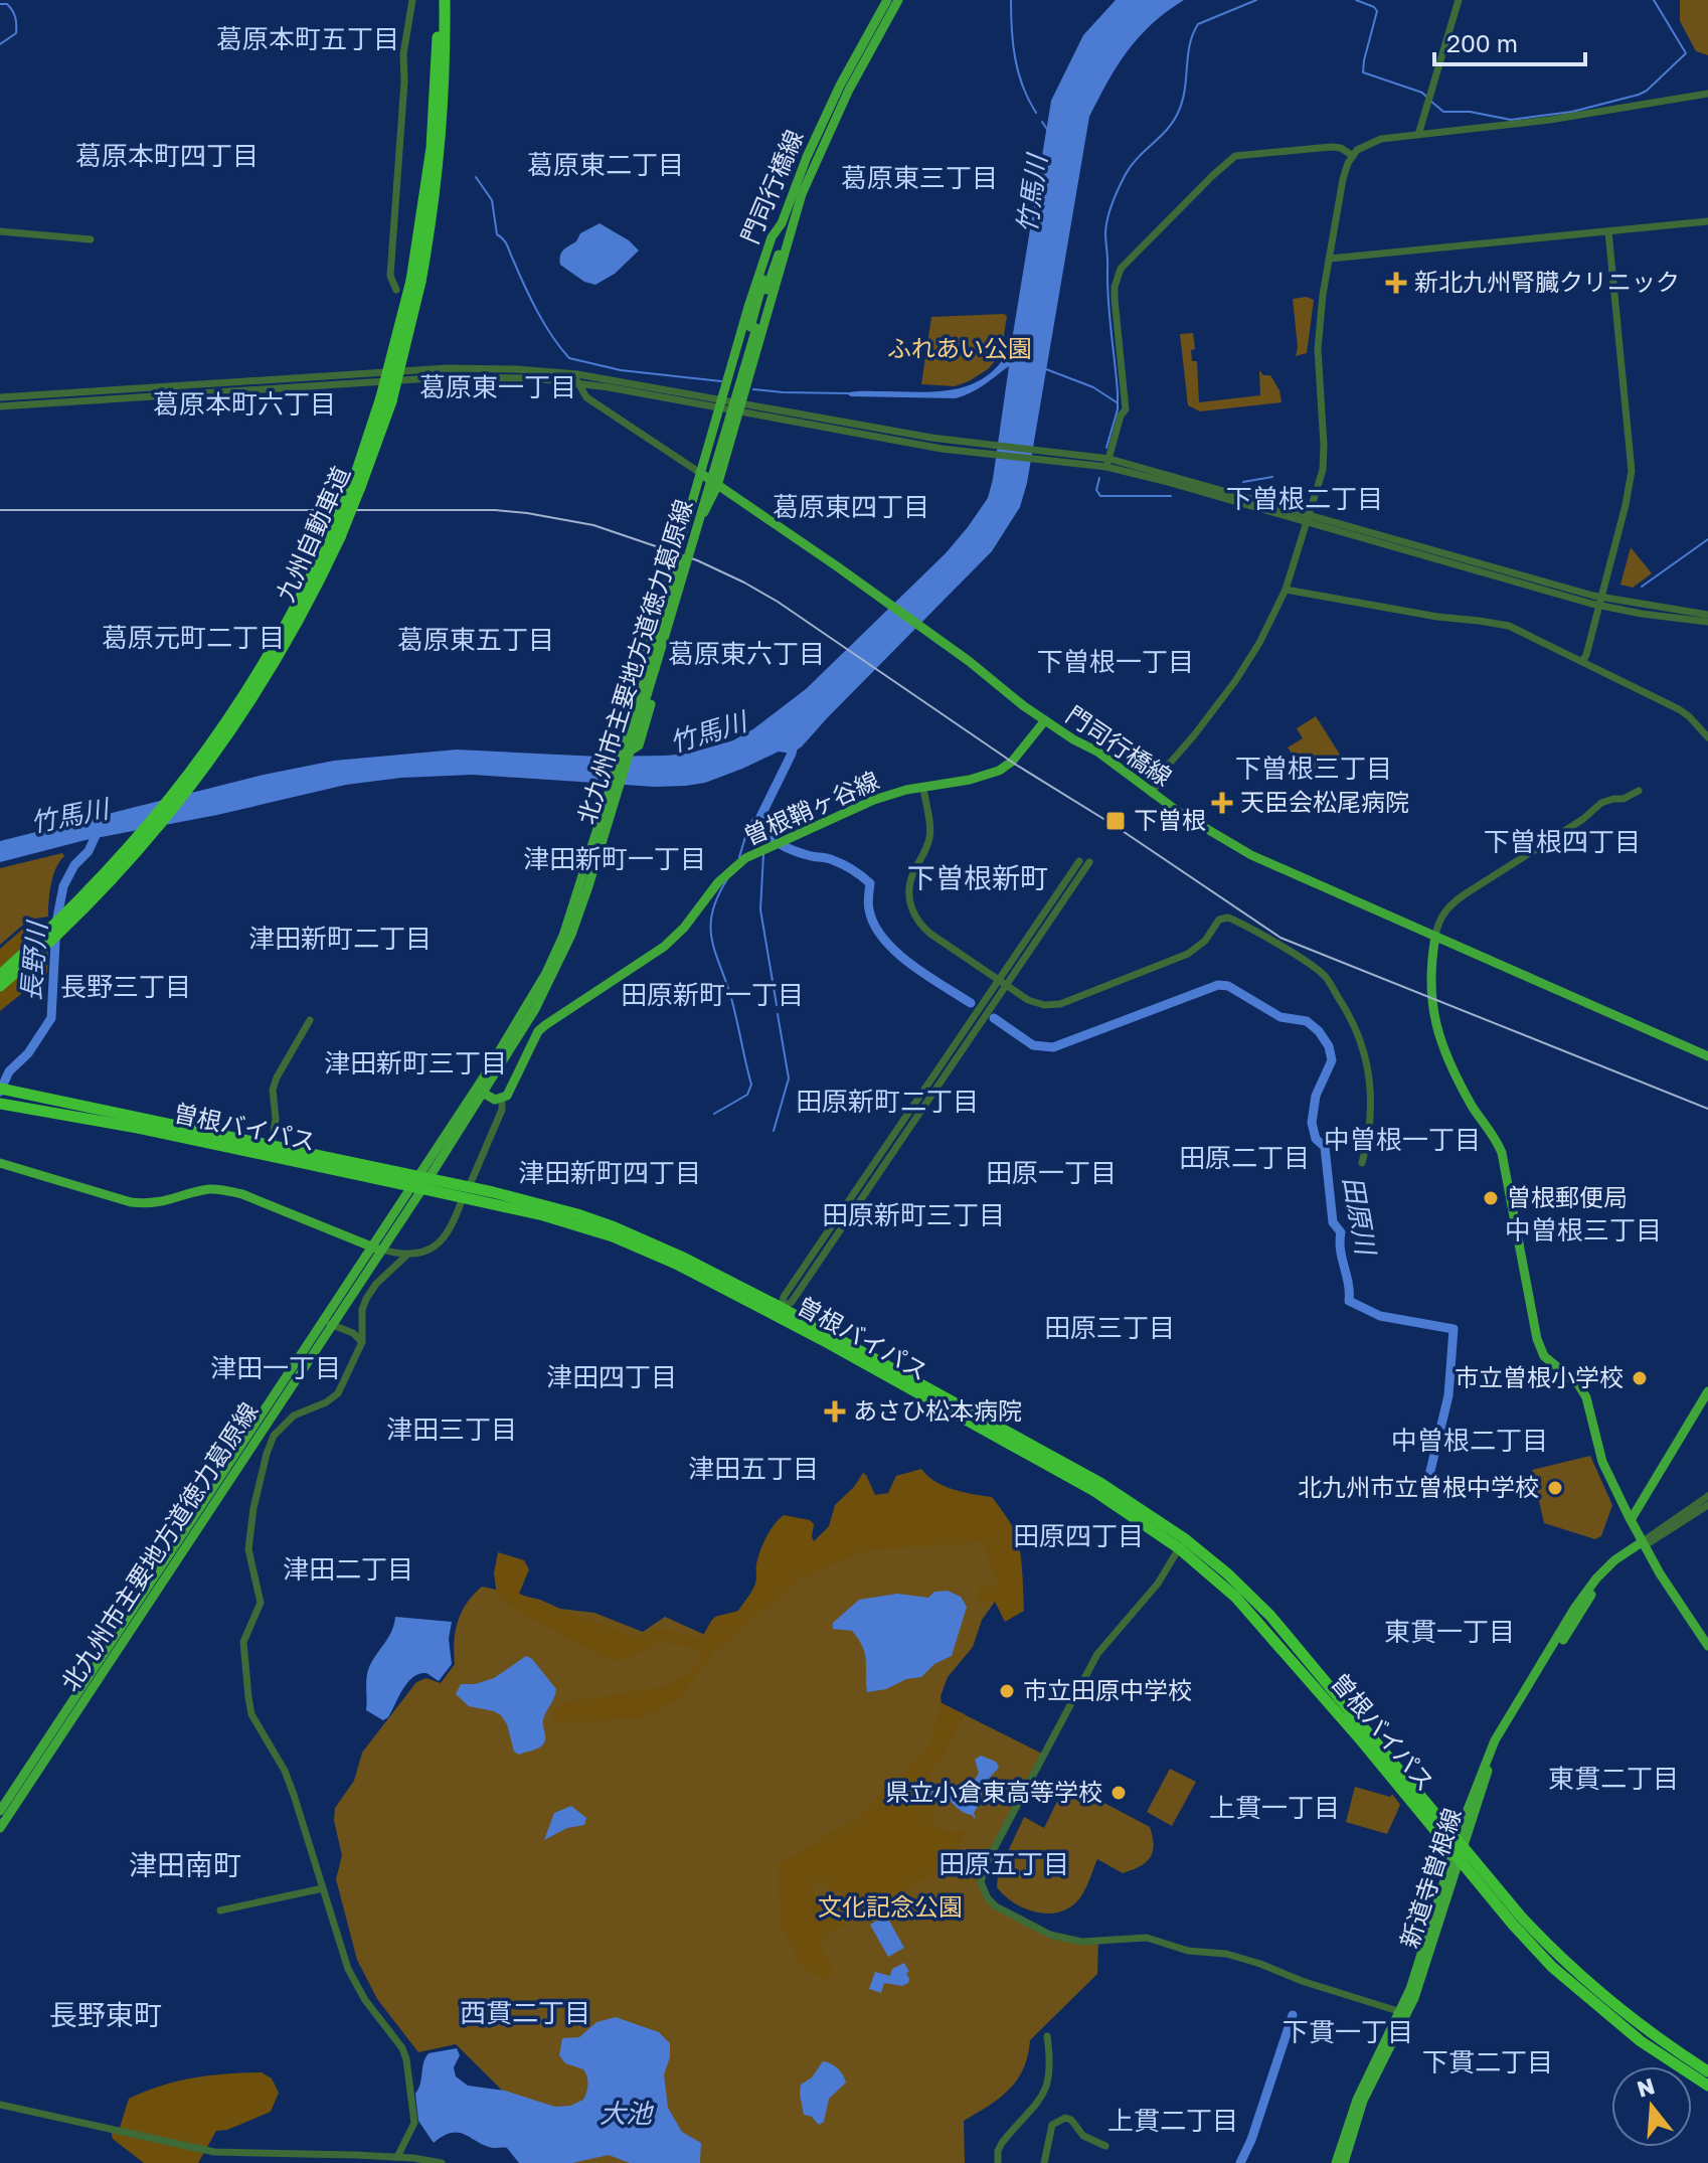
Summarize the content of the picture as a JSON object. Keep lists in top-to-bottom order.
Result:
{
  "streets": {
    "highway": ["九州自動車道", "曽根バイパス"],
    "main road": [
      "門司行橋線",
      "北九州市主要地方道徳力葛原線",
      "曽根鞘ヶ谷線",
      "新道寺曽根線"
    ]
  },
  "crossings": [
    ["門司行橋線", "北九州市主要地方道徳力葛原線"],
    ["門司行橋線", "曽根鞘ヶ谷線"],
    ["曽根バイパス", "新道寺曽根線"]
  ],
  "districts": [
    "葛原本町五丁目",
    "葛原本町四丁目",
    "葛原東二丁目",
    "葛原東三丁目",
    "葛原東一丁目",
    "葛原本町六丁目",
    "下曽根二丁目",
    "葛原東四丁目",
    "葛原元町二丁目",
    "葛原東五丁目",
    "葛原東六丁目",
    "下曽根一丁目",
    "下曽根三丁目",
    "下曽根四丁目",
    "津田新町一丁目",
    "下曽根新町",
    "津田新町二丁目",
    "長野三丁目",
    "田原新町一丁目",
    "津田新町三丁目",
    "田原新町二丁目",
    "中曽根一丁目",
    "田原二丁目",
    "津田新町四丁目",
    "田原一丁目",
    "田原新町三丁目",
    "中曽根三丁目",
    "田原三丁目",
    "津田一丁目",
    "津田四丁目",
    "津田三丁目",
    "中曽根二丁目",
    "津田五丁目",
    "田原四丁目",
    "津田二丁目",
    "東貫一丁目",
    "東貫二丁目",
    "上貫一丁目",
    "田原五丁目",
    "津田南町",
    "西貫二丁目",
    "長野東町",
    "下貫一丁目",
    "下貫二丁目",
    "上貫二丁目"
  ],
  "water": [
    "竹馬川",
    "長野川",
    "田原川",
    "大池"
  ],
  "parks": ["ふれあい公園", "文化記念公園"],
  "places": {
    "health": ["新北九州腎臓クリニック", "天臣会松尾病院", "あさひ松本病院"],
    "transit": ["下曽根"],
    "other": [
      "曽根郵便局",
      "市立曽根小学校",
      "北九州市立曽根中学校",
      "市立田原中学校",
      "県立小倉東高等学校"
    ]
  },
  "scale_bar": "200 m",
  "north": "top"
}
